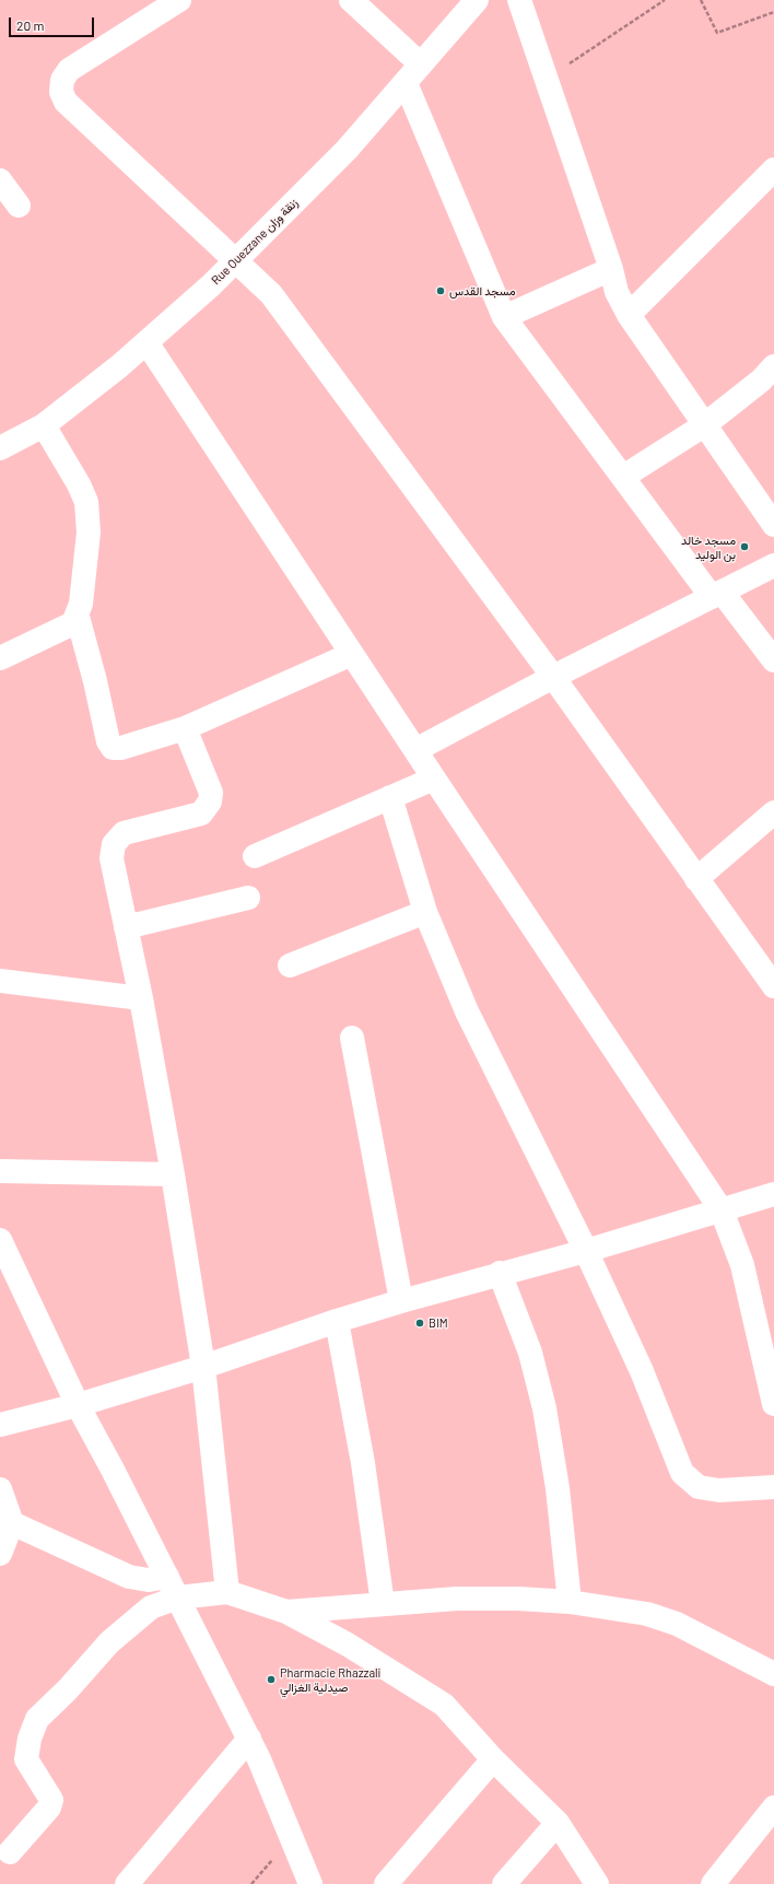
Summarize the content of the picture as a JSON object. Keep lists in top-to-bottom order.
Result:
{
  "streets": {
    "street": ["Rue Ouezzane زنقة وزان"]
  },
  "places": [
    "مسجد القدس",
    "مسجد خالد بن الوليد",
    "BIM",
    "Pharmacie Rhazzali صيدلية الغزالي"
  ],
  "scale_bar": "20 m"
}
